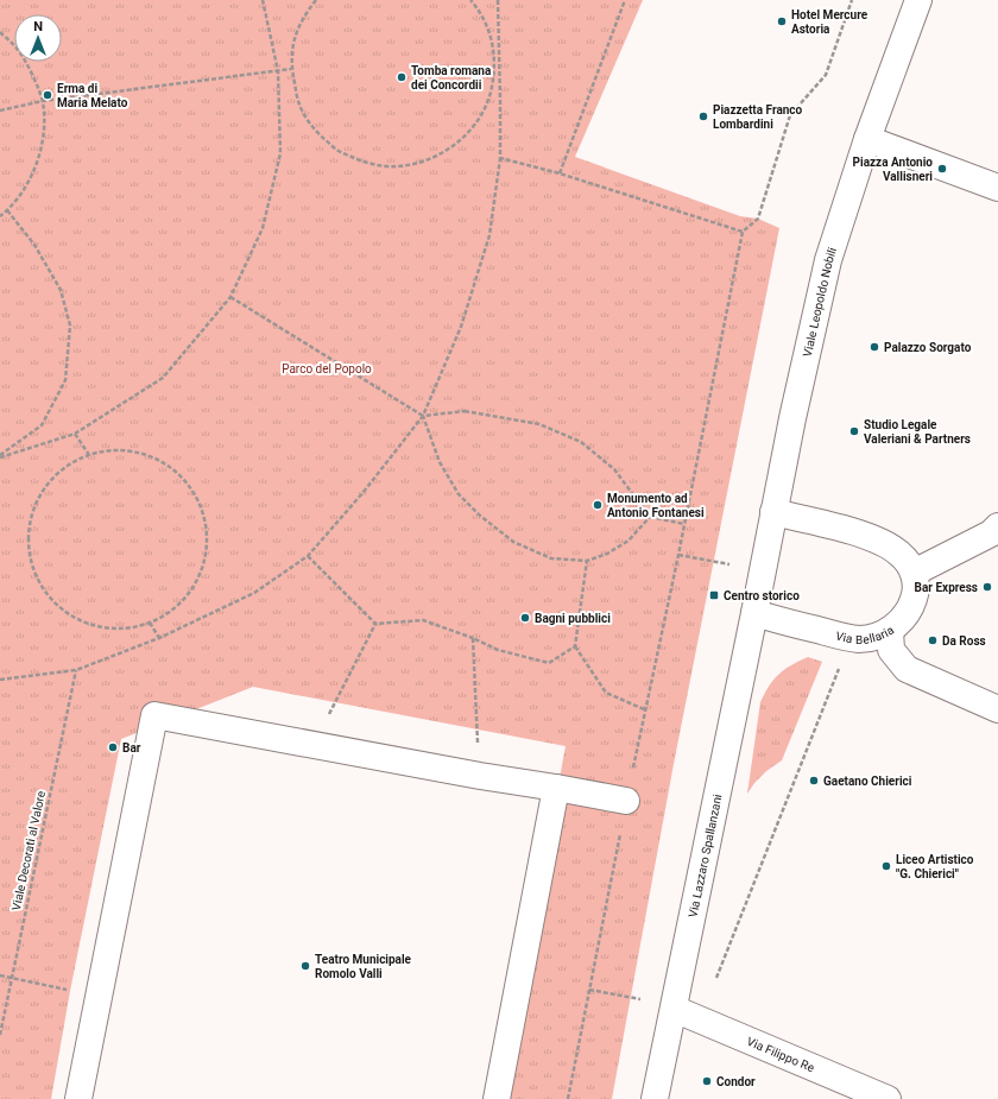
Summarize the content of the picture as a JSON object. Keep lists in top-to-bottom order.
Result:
{
  "streets": {
    "street": [
      "Viale Leopoldo Nobili",
      "Via Bellaria",
      "Via Lazzaro Spallanzani",
      "Via Filippo Re"
    ],
    "path": ["Viale Decorati al Valore"]
  },
  "crossings": [
    ["Viale Leopoldo Nobili", "Via Bellaria"],
    ["Viale Leopoldo Nobili", "Via Lazzaro Spallanzani"],
    ["Via Bellaria", "Via Lazzaro Spallanzani"],
    ["Via Lazzaro Spallanzani", "Via Filippo Re"]
  ],
  "parks": ["Parco del Popolo"],
  "places": {
    "other": [
      "Hotel Mercure Astoria",
      "Tomba romana dei Concordii",
      "Erma di Maria Melato",
      "Piazzetta Franco Lombardini",
      "Piazza Antonio Vallisneri",
      "Palazzo Sorgato",
      "Studio Legale Valeriani & Partners",
      "Monumento ad Antonio Fontanesi",
      "Bar Express",
      "Bagni pubblici",
      "Da Ross",
      "Bar",
      "Gaetano Chierici",
      "Liceo Artistico \"G. Chierici\"",
      "Teatro Municipale Romolo Valli",
      "Condor"
    ],
    "transit": ["Centro storico"]
  },
  "north": "top"
}
